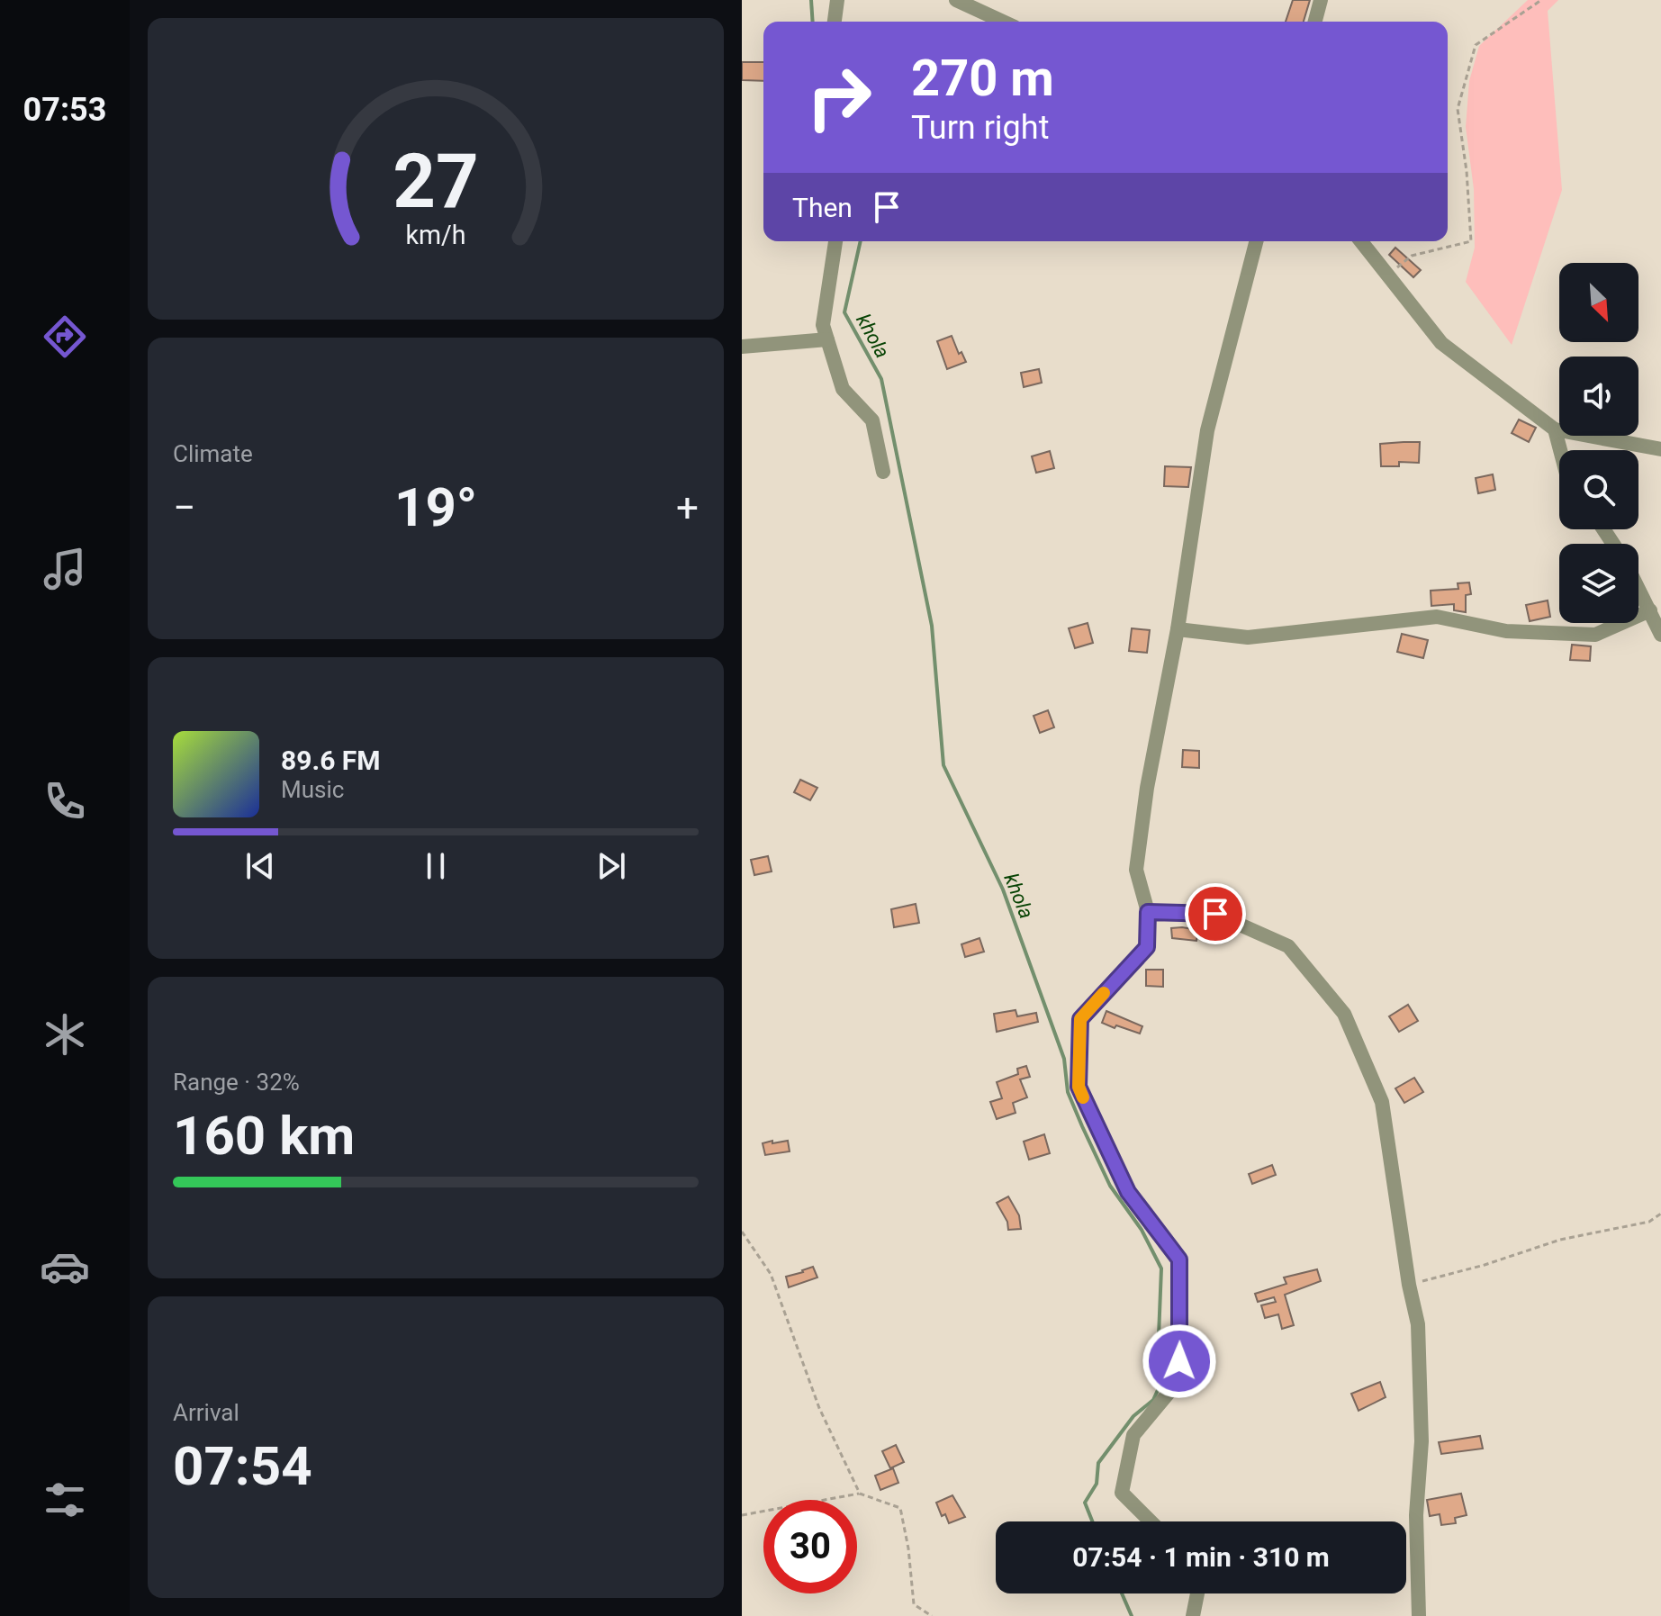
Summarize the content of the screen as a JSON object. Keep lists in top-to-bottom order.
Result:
{
  "water": ["khola"],
  "north": "bottom right",
  "page": {
    "tabs": "07:53",
    "turn": ["270 m", "Turn right"],
    "then": "Then",
    "tile": [
      "Climate",
      ["Range · 32%", "160 km"],
      ["Arrival", "07:54"]
    ],
    "heat": ["−", "19°", "+"],
    "song": ["89.6 FM", "Music"],
    "limit": "30",
    "trip": "07:54 · 1 min · 310 m",
    "gauge": ["27", "km/h"]
  }
}
